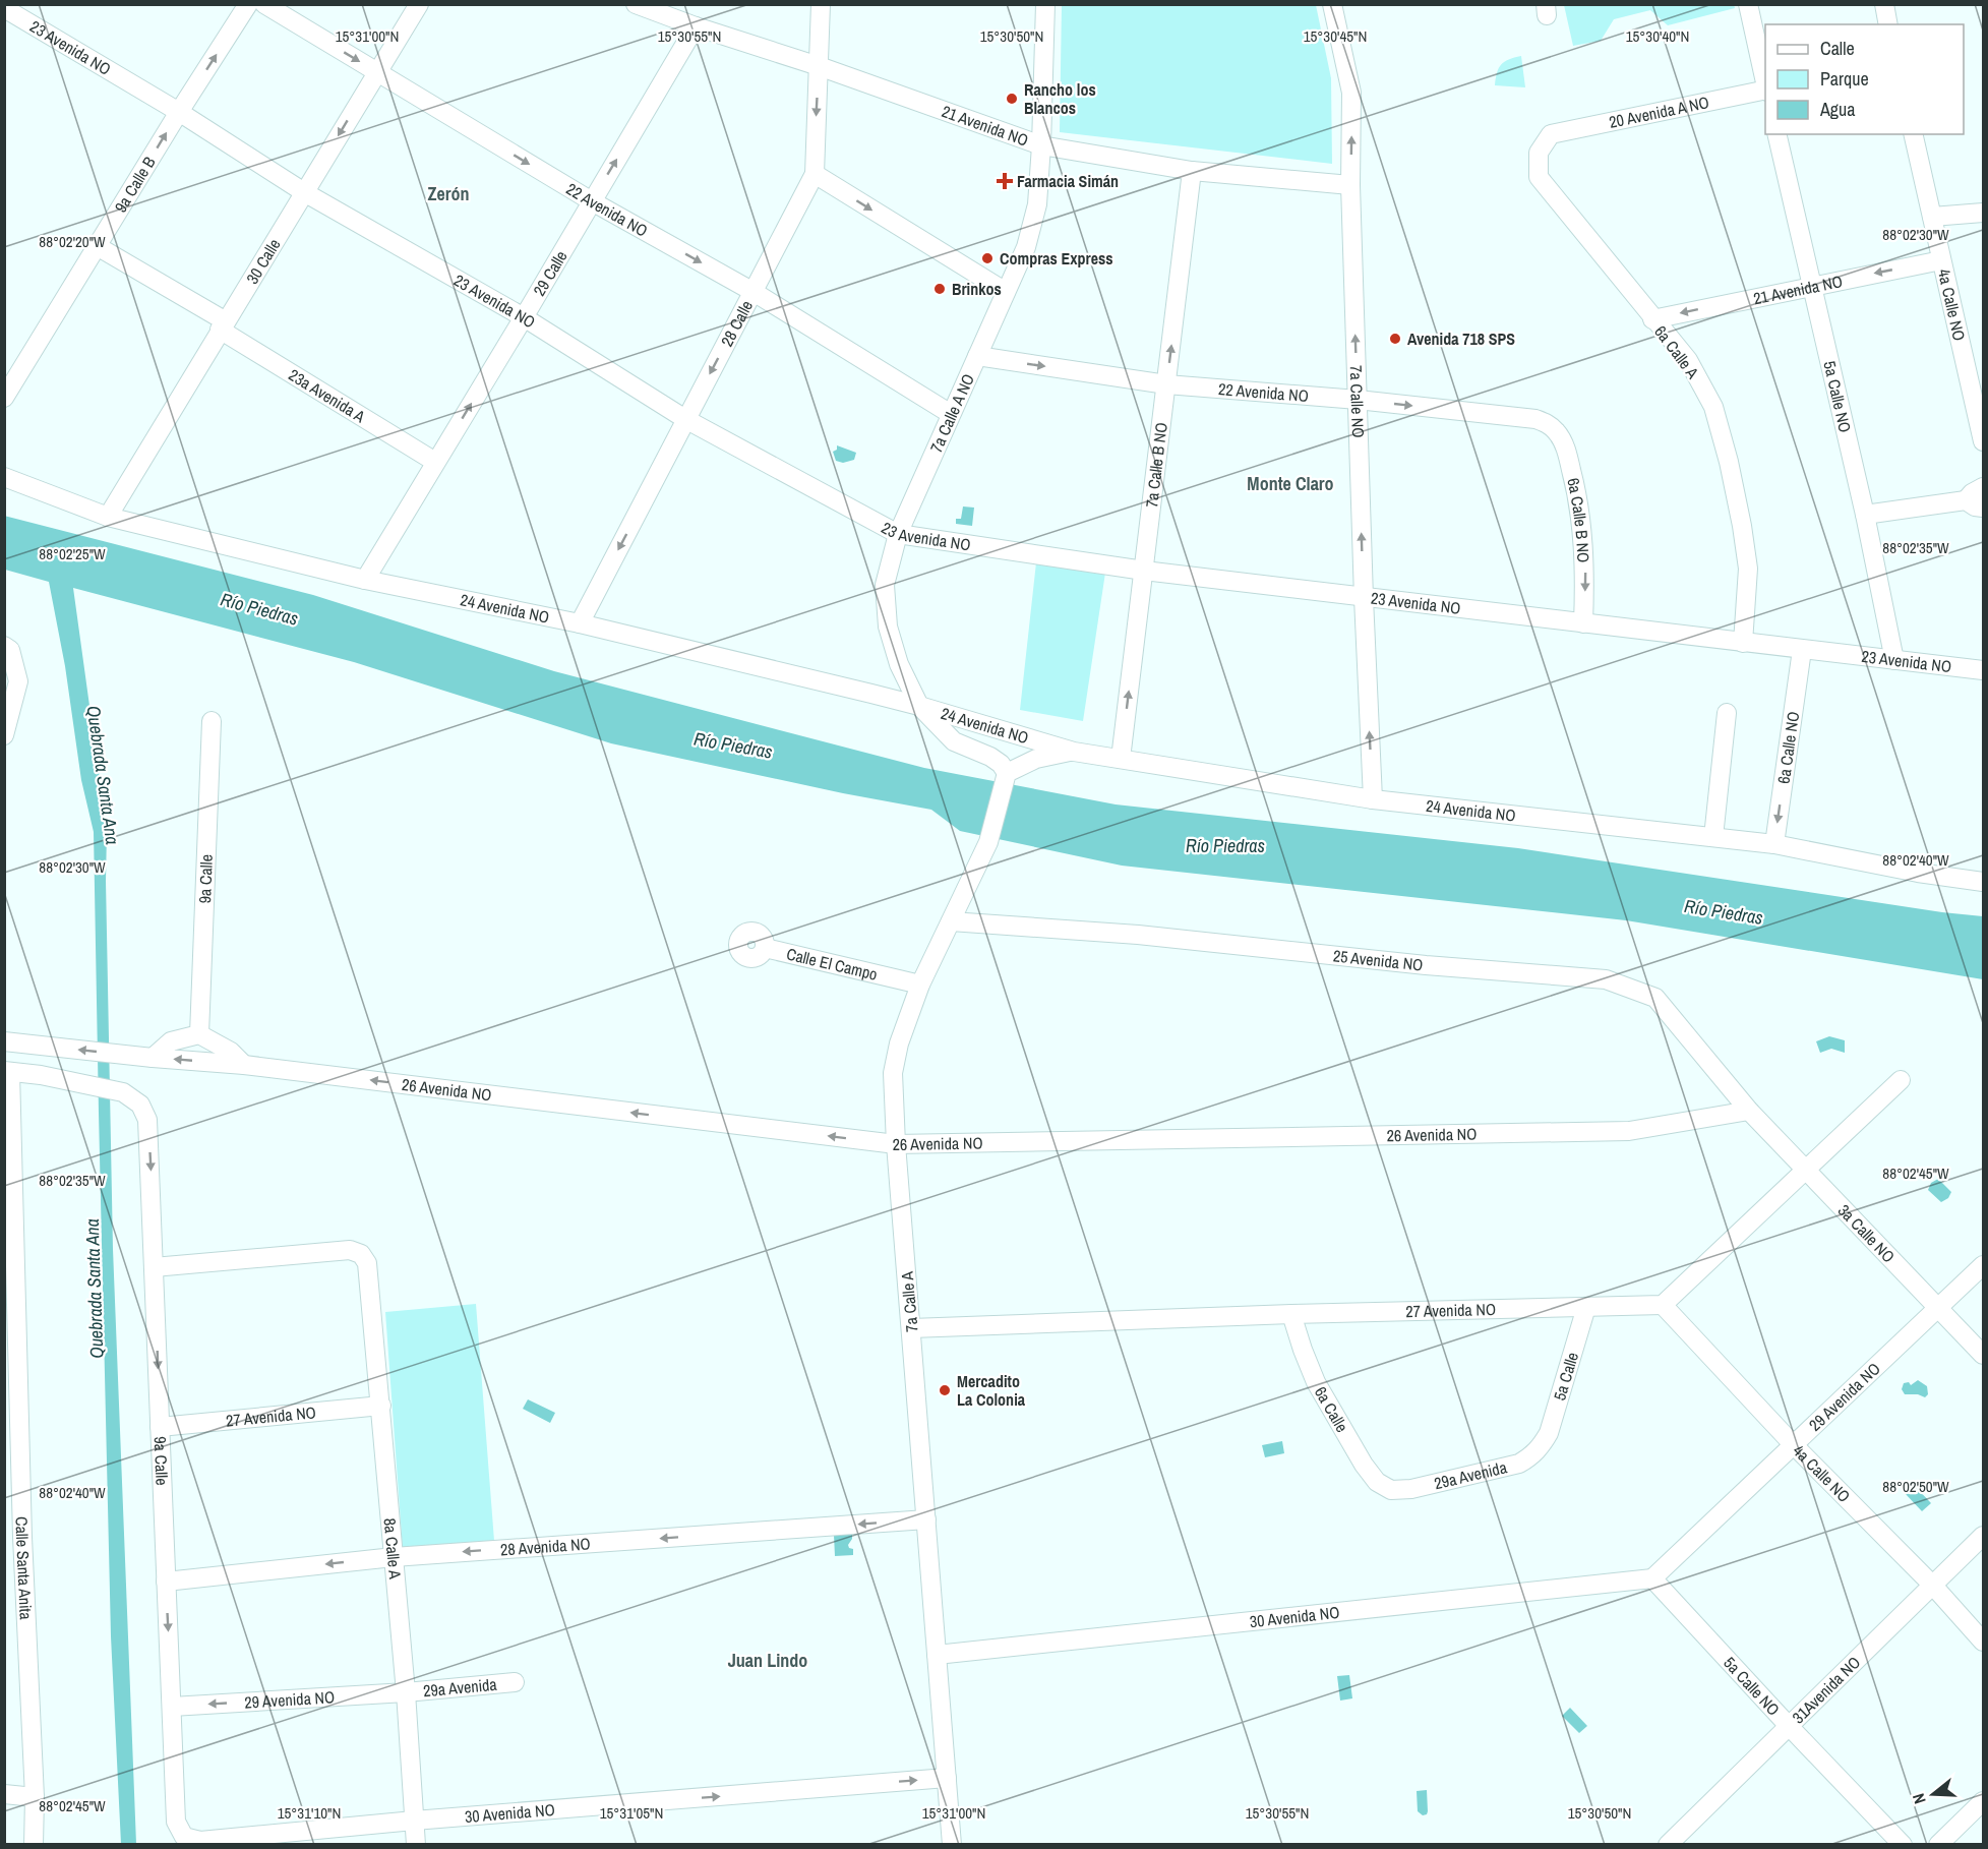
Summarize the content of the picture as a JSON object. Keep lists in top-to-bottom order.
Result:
{
  "streets": {
    "street": [
      "23 Avenida NO",
      "20 Avenida A NO",
      "21 Avenida NO",
      "9a Calle B",
      "22 Avenida NO",
      "30 Calle",
      "29 Calle",
      "4a Calle NO",
      "28 Calle",
      "6a Calle A",
      "23a Avenida A",
      "5a Calle NO",
      "7a Calle NO",
      "7a Calle A NO",
      "7a Calle B NO",
      "6a Calle B NO",
      "24 Avenida NO",
      "6a Calle NO",
      "9a Calle",
      "25 Avenida NO",
      "Calle El Campo",
      "26 Avenida NO",
      "3a Calle NO",
      "7a Calle A",
      "27 Avenida NO",
      "5a Calle",
      "29 Avenida NO",
      "6a Calle",
      "29a Avenida",
      "28 Avenida NO",
      "8a Calle A",
      "Calle Santa Anita",
      "30 Avenida NO",
      "31Avenida NO"
    ]
  },
  "crossings": [
    ["23 Avenida NO", "9a Calle B"],
    ["23 Avenida NO", "30 Calle"],
    ["23 Avenida NO", "29 Calle"],
    ["23 Avenida NO", "28 Calle"],
    ["23 Avenida NO", "6a Calle A"],
    ["23 Avenida NO", "5a Calle NO"],
    ["23 Avenida NO", "7a Calle NO"],
    ["23 Avenida NO", "7a Calle A NO"],
    ["23 Avenida NO", "7a Calle B NO"],
    ["23 Avenida NO", "6a Calle B NO"],
    ["23 Avenida NO", "6a Calle NO"],
    ["20 Avenida A NO", "6a Calle A"],
    ["21 Avenida NO", "29 Calle"],
    ["21 Avenida NO", "4a Calle NO"],
    ["21 Avenida NO", "28 Calle"],
    ["21 Avenida NO", "6a Calle A"],
    ["21 Avenida NO", "5a Calle NO"],
    ["21 Avenida NO", "7a Calle NO"],
    ["21 Avenida NO", "7a Calle A NO"],
    ["21 Avenida NO", "7a Calle B NO"],
    ["9a Calle B", "23a Avenida A"],
    ["22 Avenida NO", "30 Calle"],
    ["22 Avenida NO", "29 Calle"],
    ["22 Avenida NO", "28 Calle"],
    ["22 Avenida NO", "7a Calle NO"],
    ["22 Avenida NO", "7a Calle A NO"],
    ["22 Avenida NO", "7a Calle B NO"],
    ["22 Avenida NO", "6a Calle B NO"],
    ["30 Calle", "23a Avenida A"],
    ["30 Calle", "24 Avenida NO"],
    ["29 Calle", "23a Avenida A"],
    ["29 Calle", "24 Avenida NO"],
    ["4a Calle NO", "27 Avenida NO"],
    ["4a Calle NO", "29 Avenida NO"],
    ["4a Calle NO", "31Avenida NO"],
    ["28 Calle", "24 Avenida NO"],
    ["5a Calle NO", "29 Avenida NO"],
    ["5a Calle NO", "30 Avenida NO"],
    ["5a Calle NO", "31Avenida NO"],
    ["7a Calle NO", "24 Avenida NO"],
    ["7a Calle A NO", "24 Avenida NO"],
    ["7a Calle A NO", "7a Calle A"],
    ["7a Calle B NO", "24 Avenida NO"],
    ["24 Avenida NO", "6a Calle NO"],
    ["9a Calle", "27 Avenida NO"],
    ["9a Calle", "29 Avenida NO"],
    ["9a Calle", "28 Avenida NO"],
    ["9a Calle", "8a Calle A"],
    ["9a Calle", "Calle Santa Anita"],
    ["9a Calle", "30 Avenida NO"],
    ["25 Avenida NO", "26 Avenida NO"],
    ["25 Avenida NO", "3a Calle NO"],
    ["25 Avenida NO", "7a Calle A"],
    ["Calle El Campo", "7a Calle A"],
    ["26 Avenida NO", "3a Calle NO"],
    ["26 Avenida NO", "7a Calle A"],
    ["3a Calle NO", "29 Avenida NO"],
    ["7a Calle A", "27 Avenida NO"],
    ["7a Calle A", "28 Avenida NO"],
    ["7a Calle A", "30 Avenida NO"],
    ["27 Avenida NO", "5a Calle"],
    ["27 Avenida NO", "6a Calle"],
    ["27 Avenida NO", "8a Calle A"],
    ["5a Calle", "29a Avenida"],
    ["29 Avenida NO", "29a Avenida"],
    ["29 Avenida NO", "8a Calle A"],
    ["29 Avenida NO", "30 Avenida NO"],
    ["6a Calle", "29a Avenida"],
    ["29a Avenida", "8a Calle A"],
    ["28 Avenida NO", "8a Calle A"],
    ["8a Calle A", "30 Avenida NO"]
  ],
  "one_way": [
    "9a Calle B",
    "22 Avenida NO",
    "29 Calle",
    "28 Calle",
    "7a Calle NO",
    "7a Calle B NO",
    "6a Calle B NO",
    "9a Calle",
    "26 Avenida NO",
    "28 Avenida NO",
    "30 Avenida NO"
  ],
  "districts": ["Zerón", "Monte Claro", "Juan Lindo"],
  "water": ["Río Piedras", "Quebrada Santa Ana"],
  "places": {
    "other": [
      "Rancho los Blancos",
      "Compras Express",
      "Brinkos",
      "Avenida 718 SPS",
      "Mercadito La Colonia"
    ],
    "health": ["Farmacia Simán"]
  },
  "legend": ["Calle", "Parque", "Agua"],
  "north": "left",
  "coordinates": [
    "15°31'00\"N",
    "15°30'55\"N",
    "15°30'50\"N",
    "15°30'45\"N",
    "15°30'40\"N",
    "88°02'30\"W",
    "88°02'20\"W",
    "88°02'35\"W",
    "88°02'25\"W",
    "88°02'40\"W",
    "88°02'45\"W",
    "88°02'50\"W",
    "15°31'10\"N",
    "15°31'05\"N"
  ]
}
